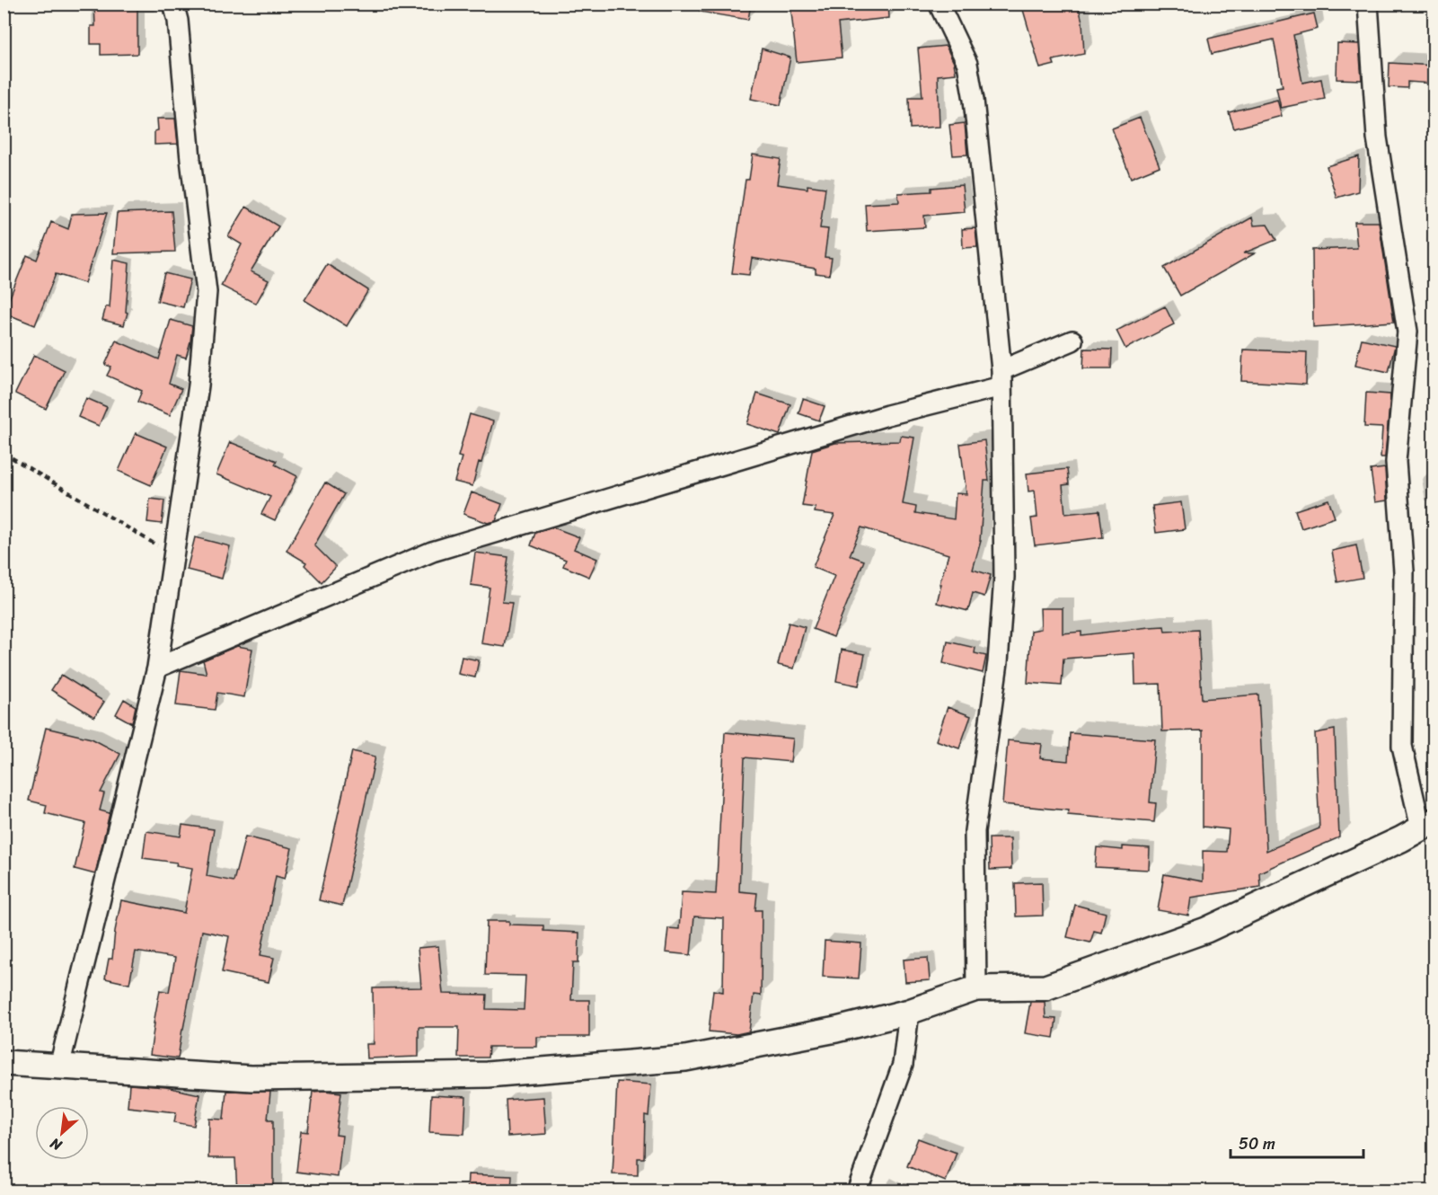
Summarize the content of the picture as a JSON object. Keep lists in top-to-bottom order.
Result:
{
  "scale_bar": "50 m",
  "north": "bottom left"
}
